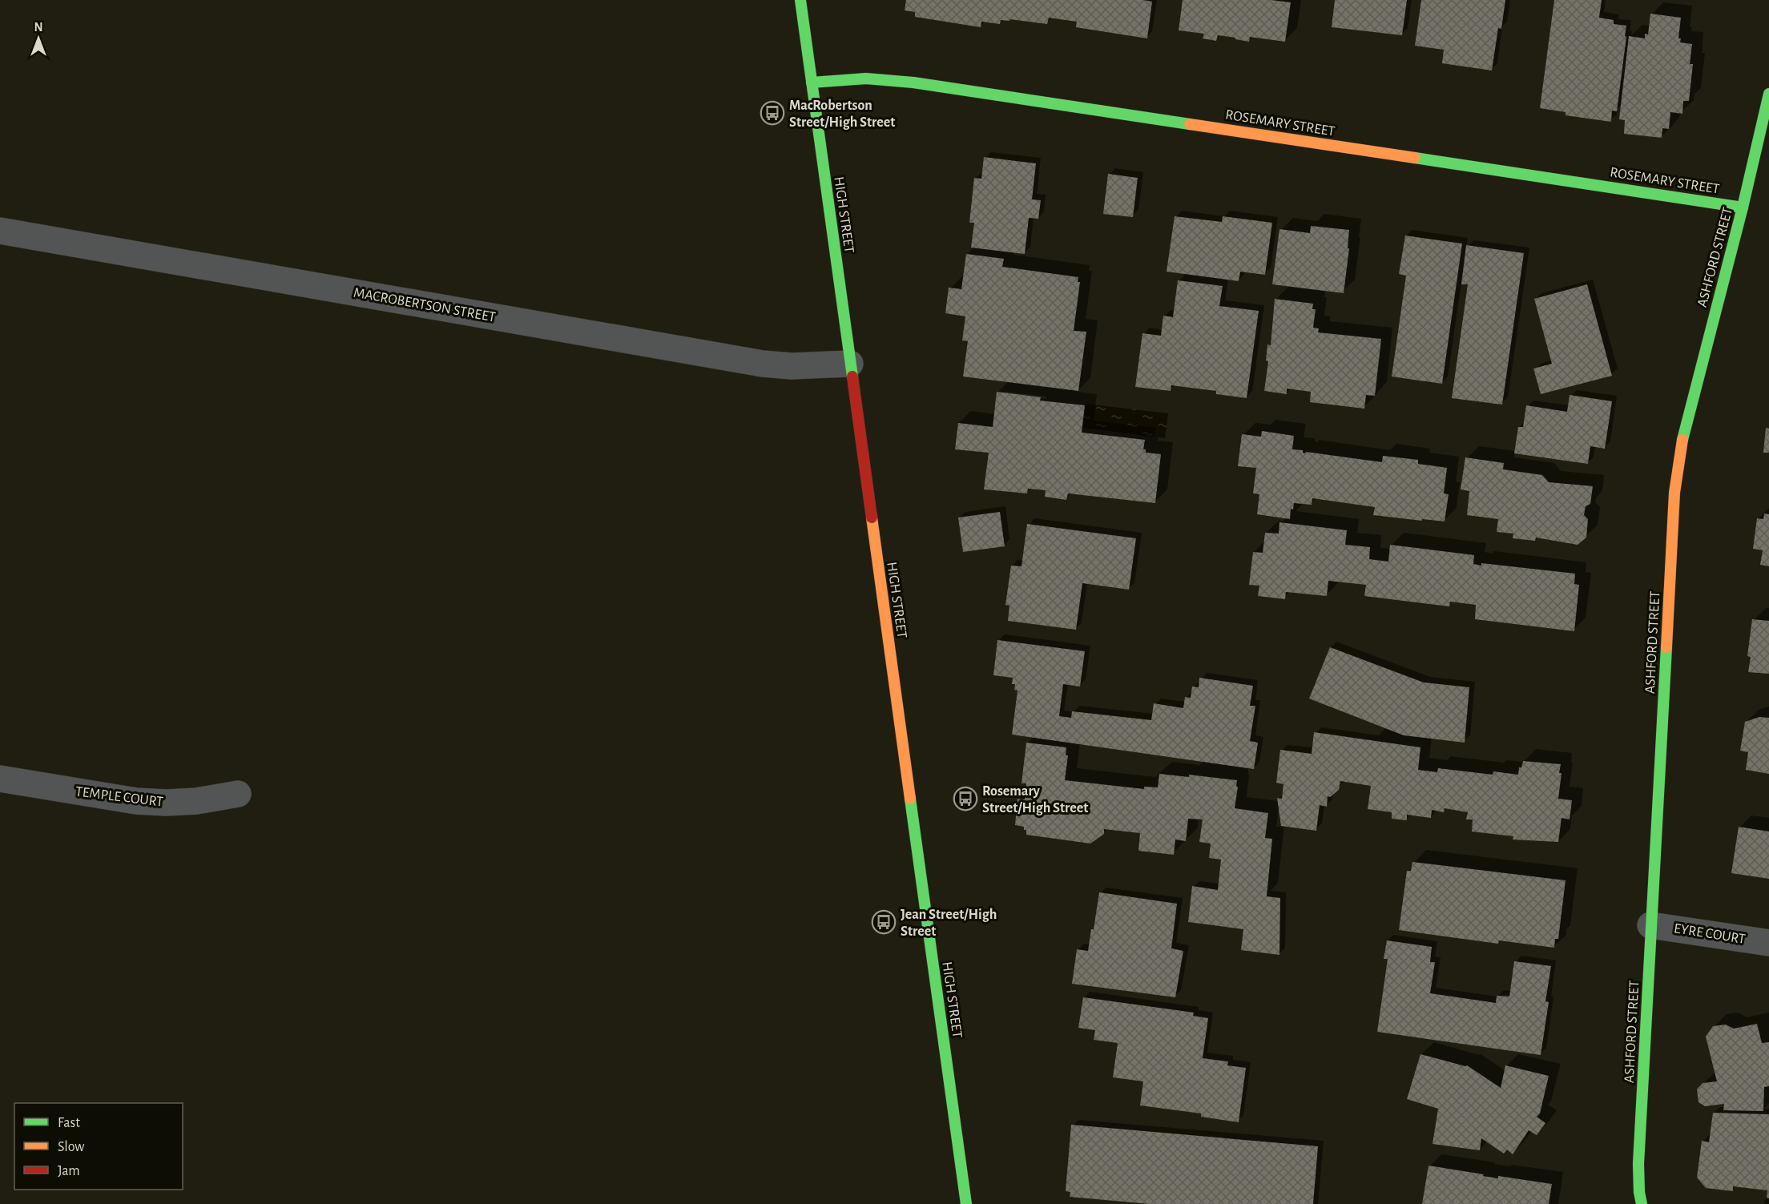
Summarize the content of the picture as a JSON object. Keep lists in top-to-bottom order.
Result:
{
  "streets": {
    "street": [
      "ROSEMARY STREET",
      "HIGH STREET",
      "ASHFORD STREET",
      "MACROBERTSON STREET",
      "TEMPLE COURT",
      "EYRE COURT"
    ]
  },
  "crossings": [
    ["ROSEMARY STREET", "HIGH STREET"],
    ["ROSEMARY STREET", "ASHFORD STREET"],
    ["HIGH STREET", "MACROBERTSON STREET"],
    ["ASHFORD STREET", "EYRE COURT"]
  ],
  "places": {
    "bus stop": ["MacRobertson Street/High Street", "Rosemary Street/High Street", "Jean Street/High Street"]
  },
  "legend": ["Fast", "Slow", "Jam"],
  "north": "top"
}
